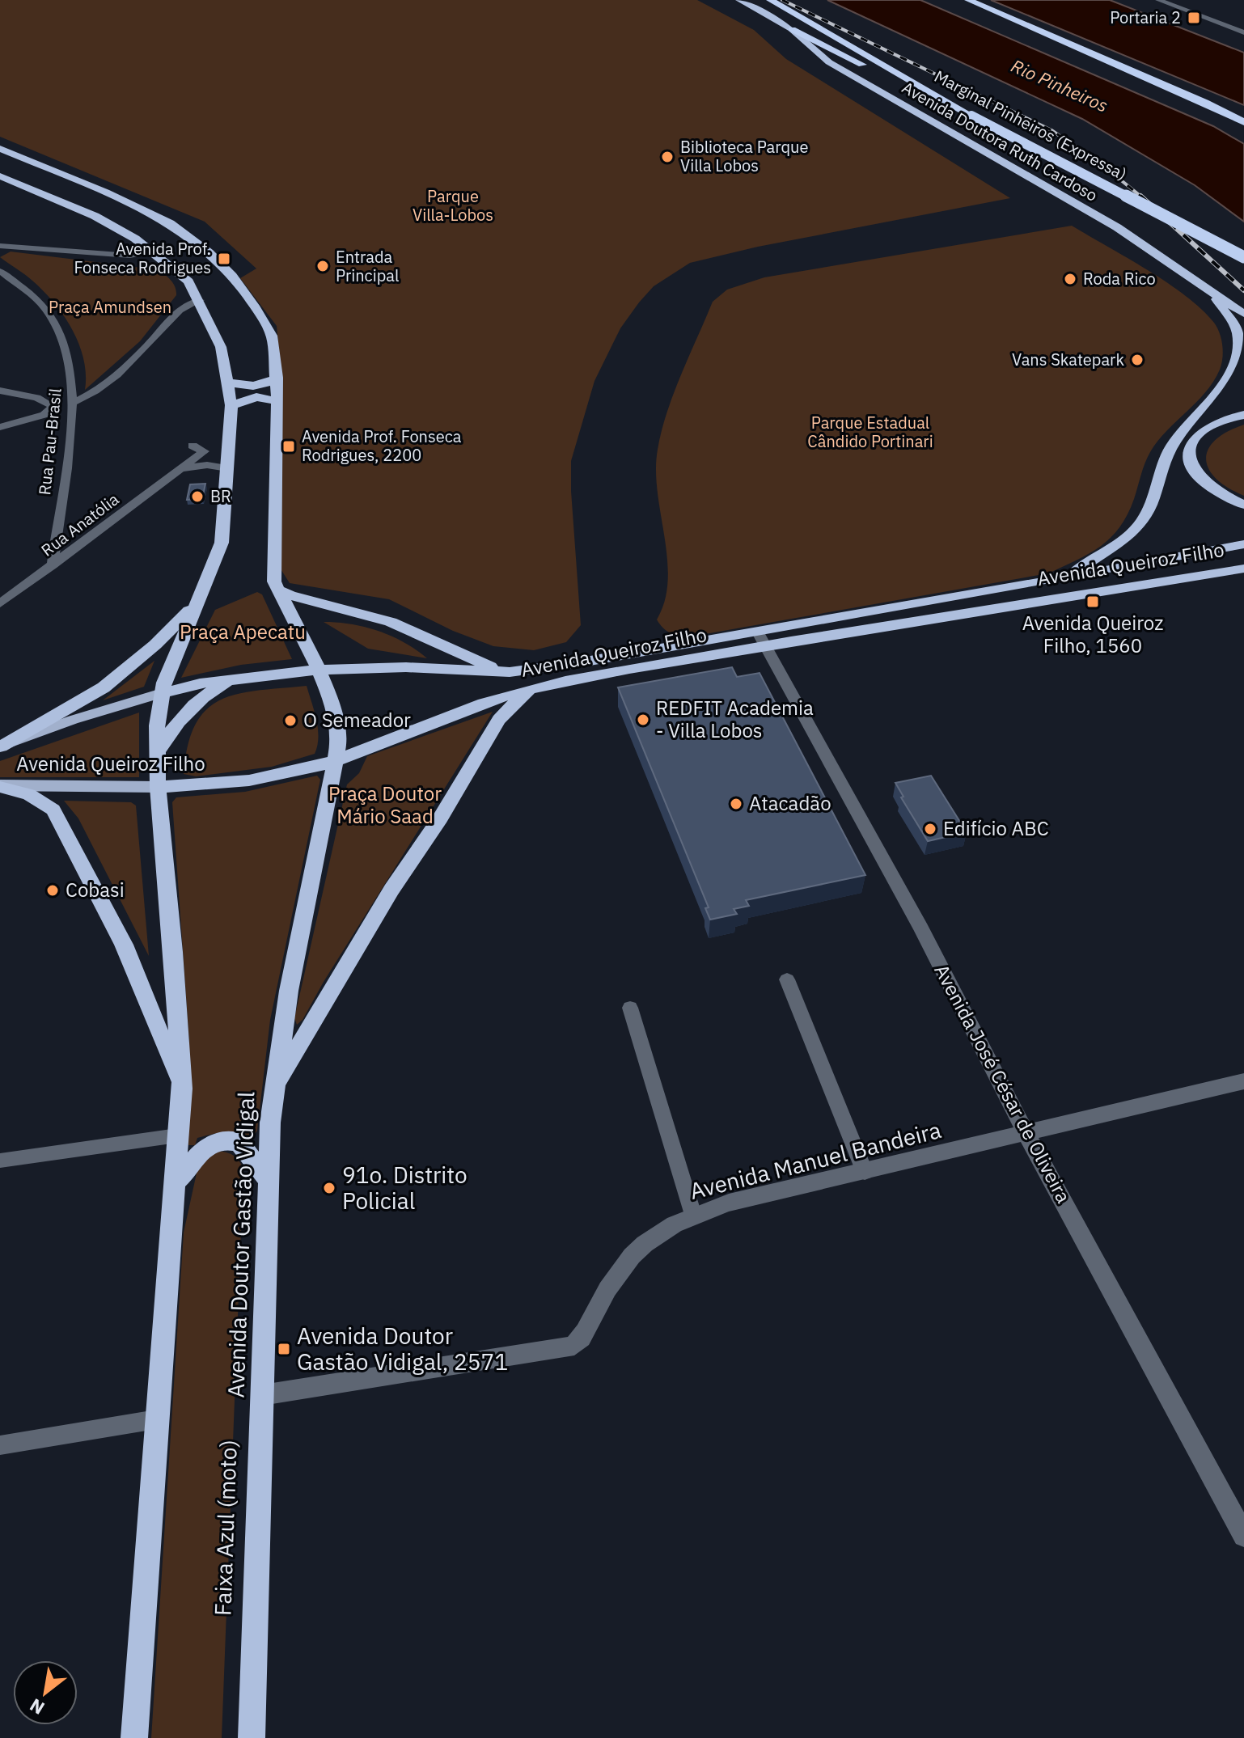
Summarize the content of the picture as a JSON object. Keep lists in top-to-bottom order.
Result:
{
  "streets": {
    "highway": [
      "Marginal Pinheiros (Expressa)",
      "Avenida Doutora Ruth Cardoso",
      "Avenida Queiroz Filho",
      "Avenida Doutor Gastão Vidigal"
    ],
    "street": [
      "Rua Pau-Brasil",
      "Rua Anatólia",
      "Avenida José César de Oliveira",
      "Avenida Manuel Bandeira",
      "Faixa Azul (moto)"
    ]
  },
  "crossings": [
    ["Rua Pau-Brasil", "Rua Anatólia"],
    ["Avenida Queiroz Filho", "Avenida José César de Oliveira"],
    ["Avenida Queiroz Filho", "Avenida Doutor Gastão Vidigal"],
    ["Avenida José César de Oliveira", "Avenida Manuel Bandeira"],
    ["Avenida Manuel Bandeira", "Avenida Doutor Gastão Vidigal"],
    ["Avenida Doutor Gastão Vidigal", "Faixa Azul (moto)"]
  ],
  "water": ["Rio Pinheiros"],
  "parks": [
    "Parque Villa-Lobos",
    "Praça Amundsen",
    "Parque Estadual Cândido Portinari",
    "Praça Apecatu",
    "Praça Doutor Mário Saad"
  ],
  "places": {
    "transit": [
      "Portaria 2",
      "Avenida Prof. Fonseca Rodrigues",
      "Avenida Prof. Fonseca Rodrigues, 2200",
      "Avenida Queiroz Filho, 1560",
      "Avenida Doutor Gastão Vidigal, 2571"
    ],
    "other": [
      "Biblioteca Parque Villa Lobos",
      "Entrada Principal",
      "Roda Rico",
      "Vans Skatepark",
      "BR",
      "REDFIT Academia - Villa Lobos",
      "O Semeador",
      "Atacadão",
      "Edifício ABC",
      "Cobasi",
      "91o. Distrito Policial"
    ]
  },
  "north": "bottom left"
}
